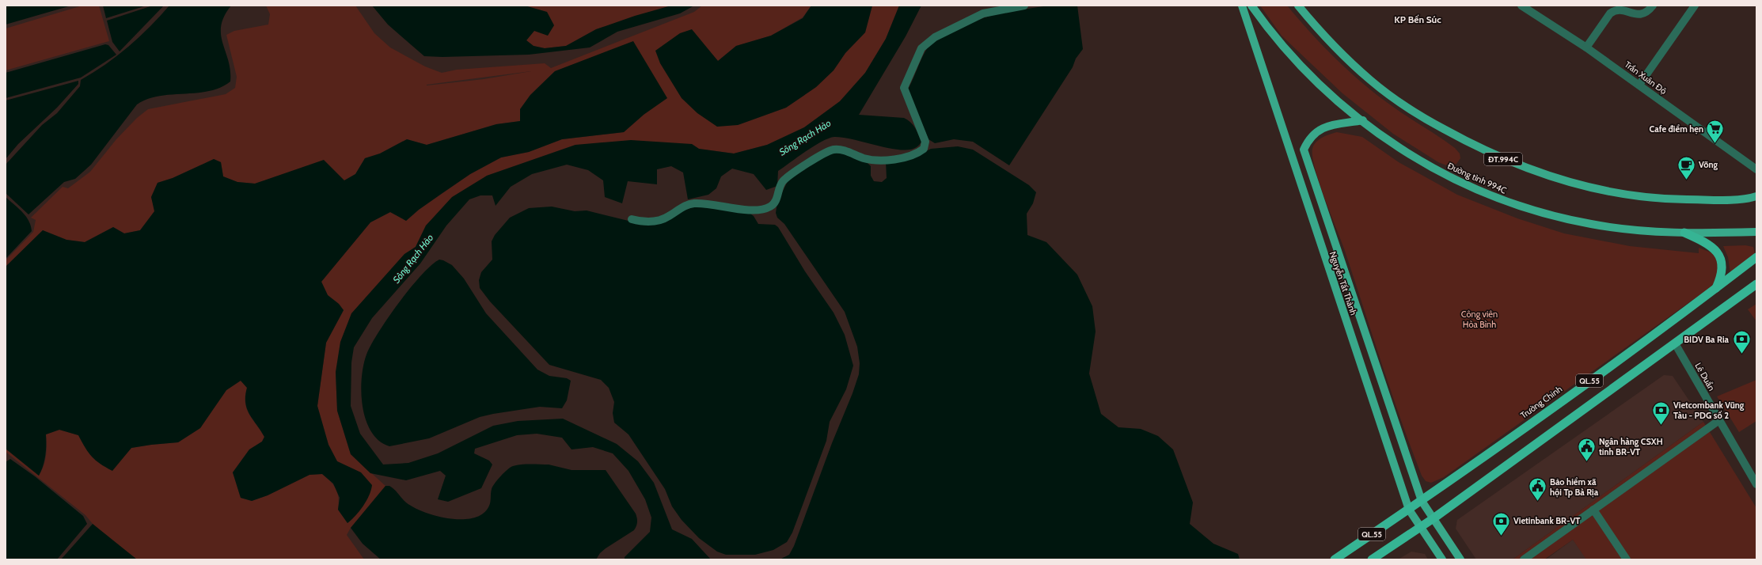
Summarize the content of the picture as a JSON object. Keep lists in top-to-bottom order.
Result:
{
  "streets": {
    "highway": ["QL.55", "Trường Chinh"],
    "main road": ["ĐT.994C", "Đường tỉnh 994C", "Nguyễn Tất Thành"],
    "street": ["Trần Xuân Độ", "Lê Duẩn"]
  },
  "crossings": [
    ["Nguyễn Tất Thành", "QL.55"],
    ["Nguyễn Tất Thành", "Trường Chinh"],
    ["Lê Duẩn", "QL.55"]
  ],
  "districts": ["KP Bến Súc"],
  "water": ["Sông Rạch Hào"],
  "parks": ["Công viên Hòa Bình"],
  "places": {
    "supermarket": ["Cafe điểm hẹn"],
    "cafe": ["Võng"],
    "bank": ["BIDV Ba Ria", "Vietcombank Vũng Tàu - PDG số 2", "Vietinbank BR-VT"],
    "public building": ["Ngân hàng CSXH tỉnh BR-VT", "Bảo hiểm xã hội Tp Bà Rịa"]
  }
}
